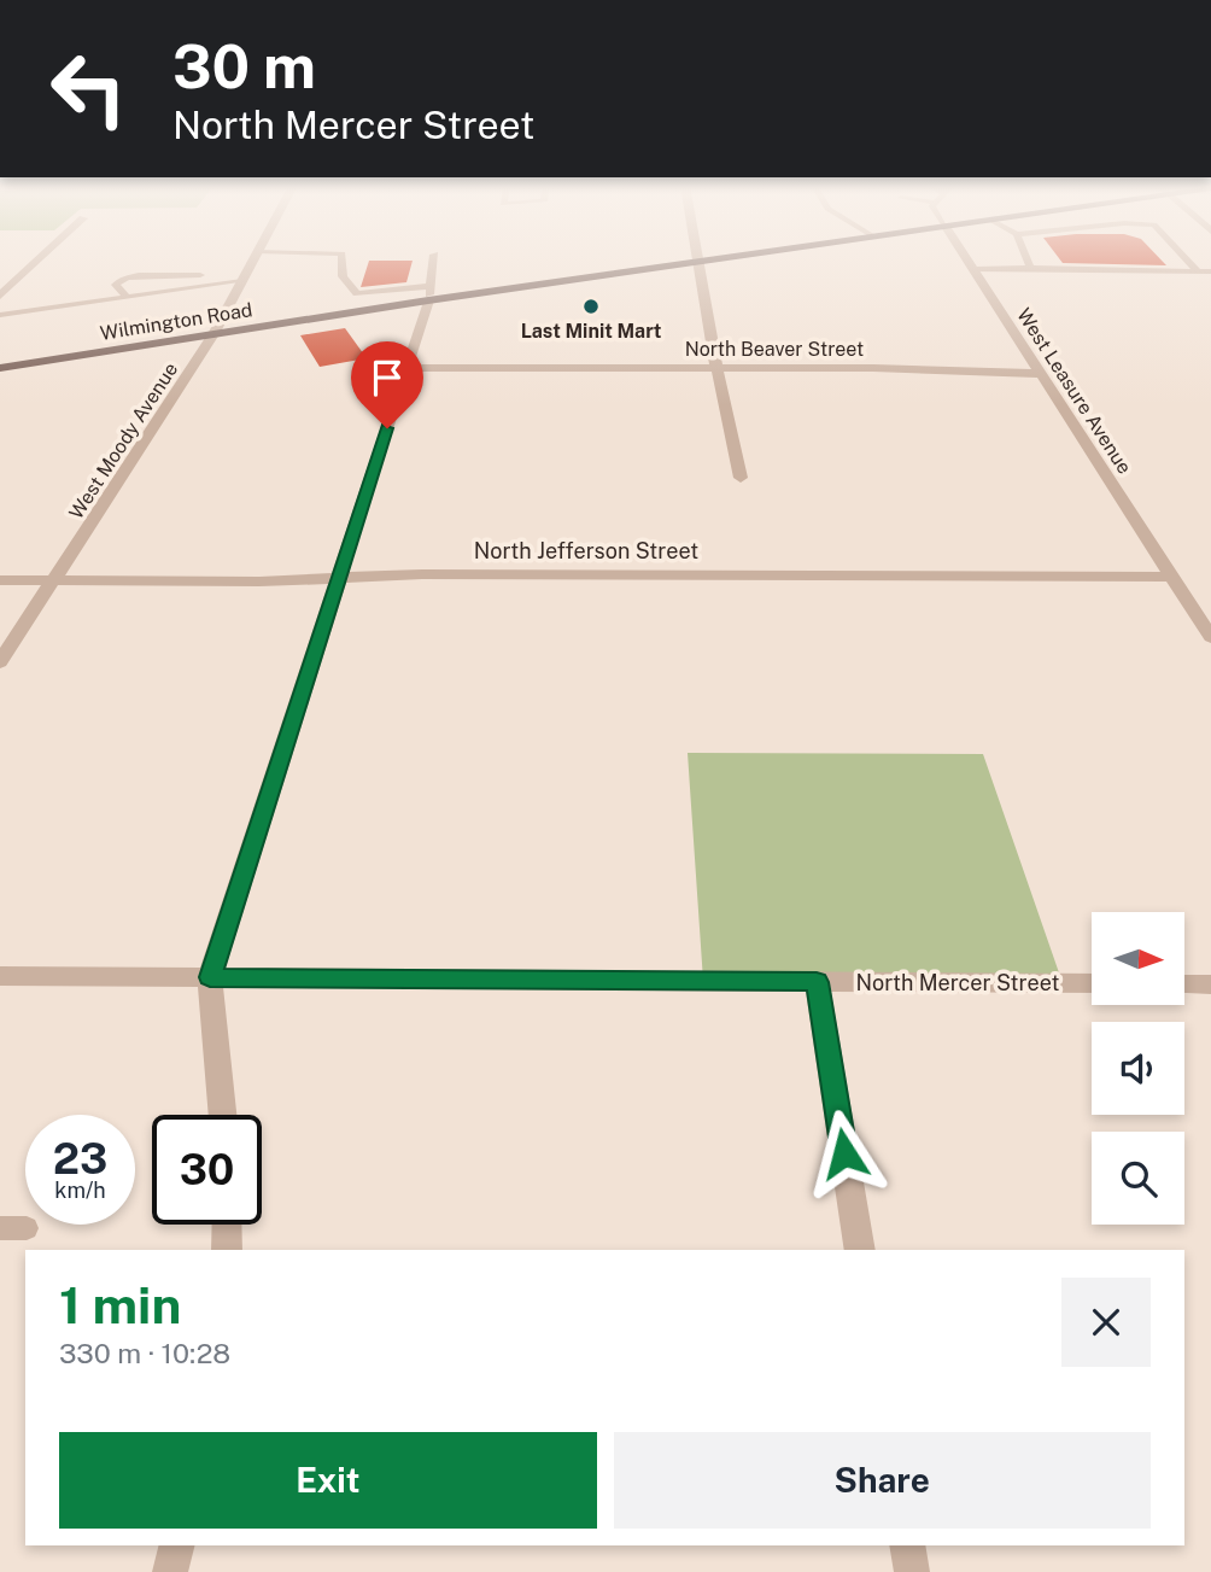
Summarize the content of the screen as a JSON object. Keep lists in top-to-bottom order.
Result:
{
  "streets": {
    "main road": ["Wilmington Road"],
    "street": [
      "North Beaver Street",
      "West Leasure Avenue",
      "West Moody Avenue",
      "North Jefferson Street",
      "North Mercer Street"
    ]
  },
  "crossings": [
    ["Wilmington Road", "West Moody Avenue"],
    ["North Beaver Street", "West Leasure Avenue"],
    ["West Leasure Avenue", "North Jefferson Street"],
    ["West Moody Avenue", "North Jefferson Street"]
  ],
  "places": ["Last Minit Mart"],
  "north": "right",
  "page": {
    "turn": ["30 m", "North Mercer Street"],
    "speed": "23 km/h",
    "limit": "30",
    "heading": ["1 min", "330 m · 10:28"],
    "buttons": ["Exit", "Share"]
  }
}
